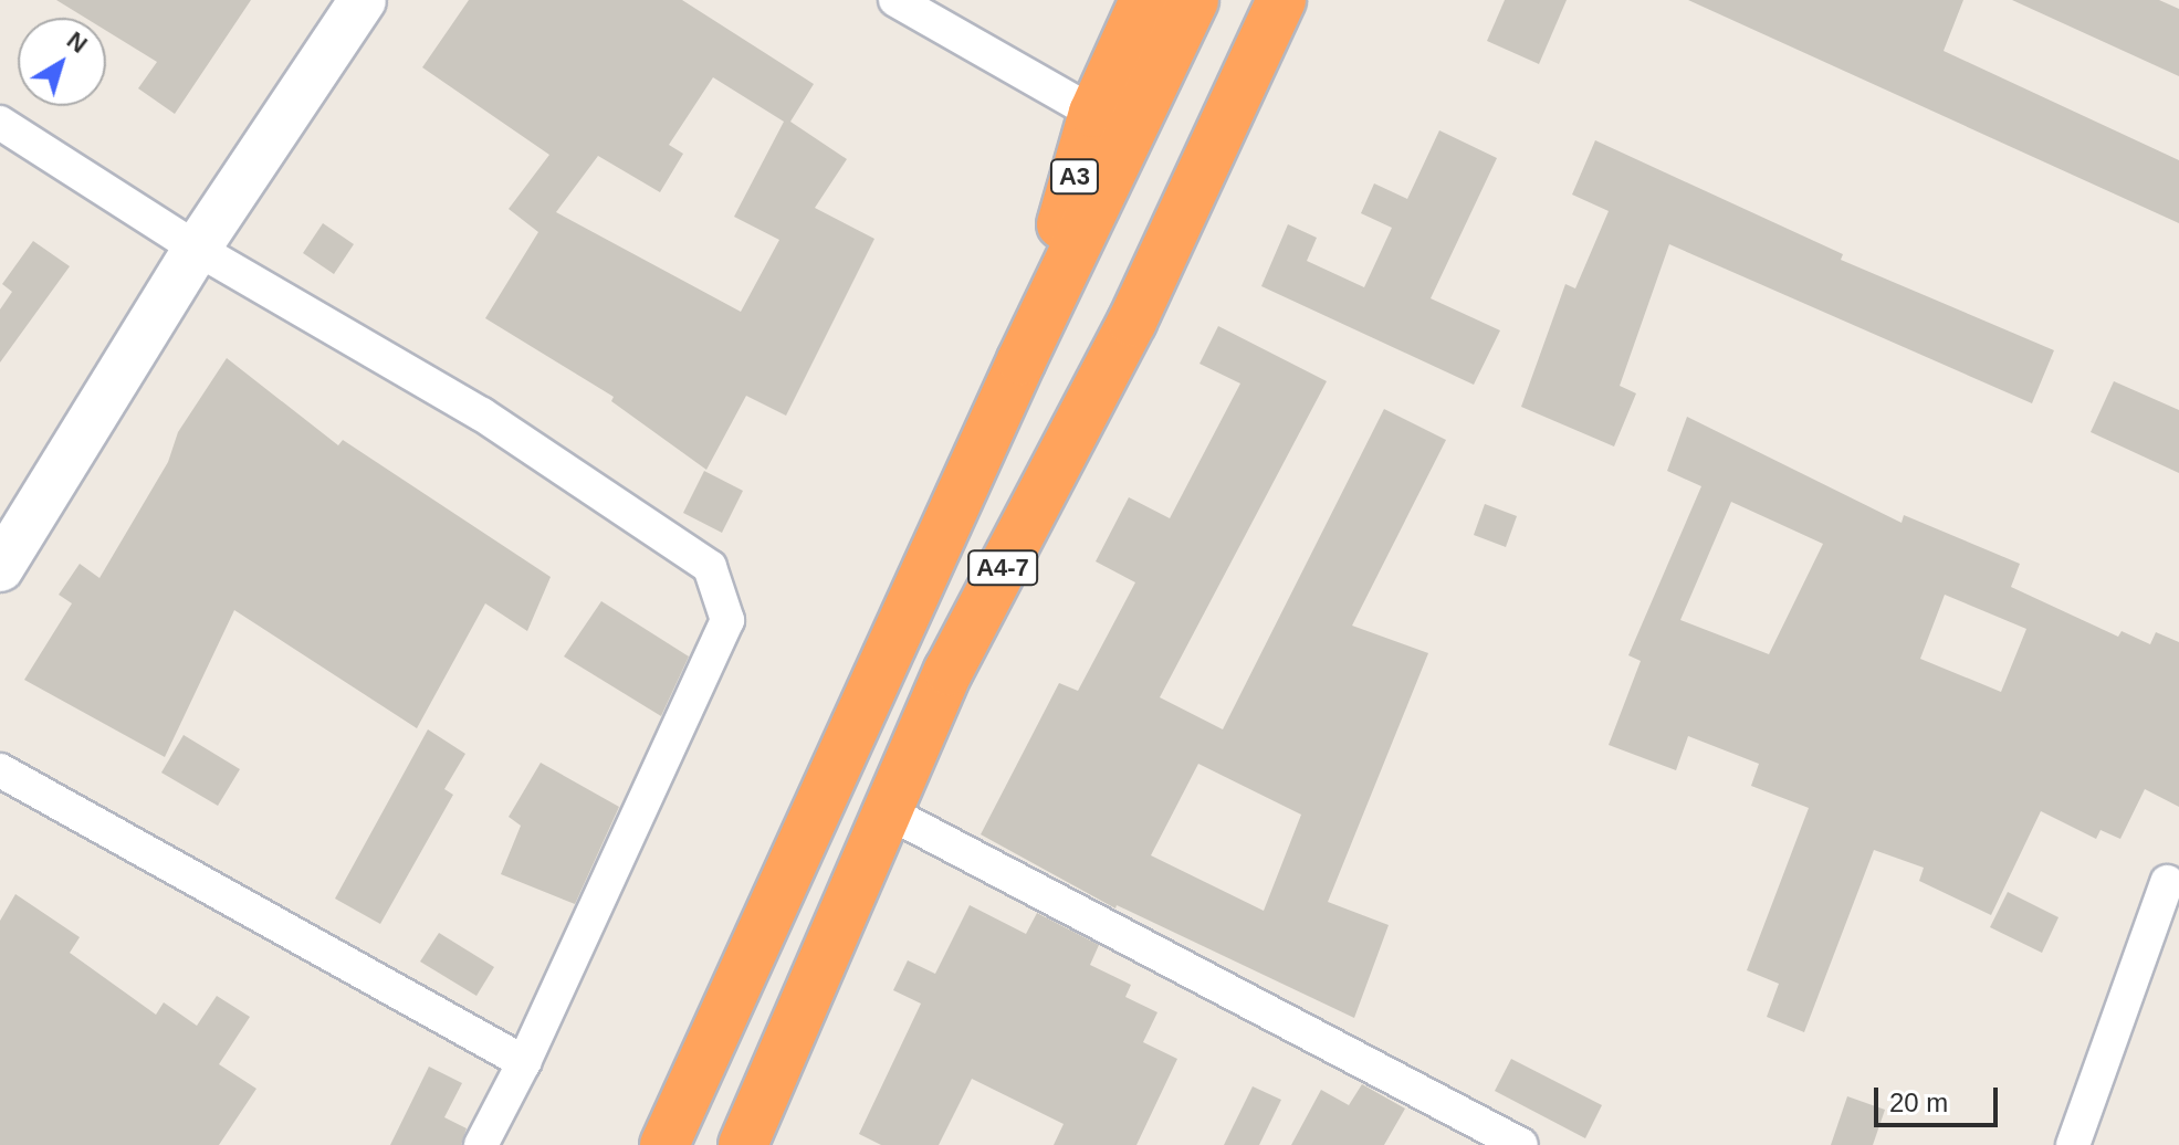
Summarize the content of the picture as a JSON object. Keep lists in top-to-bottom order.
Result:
{
  "streets": {
    "highway": ["A3", "A4-7"]
  },
  "crossings": [
    ["A3", "A4-7"]
  ],
  "scale_bar": "20 m",
  "north": "top right"
}
